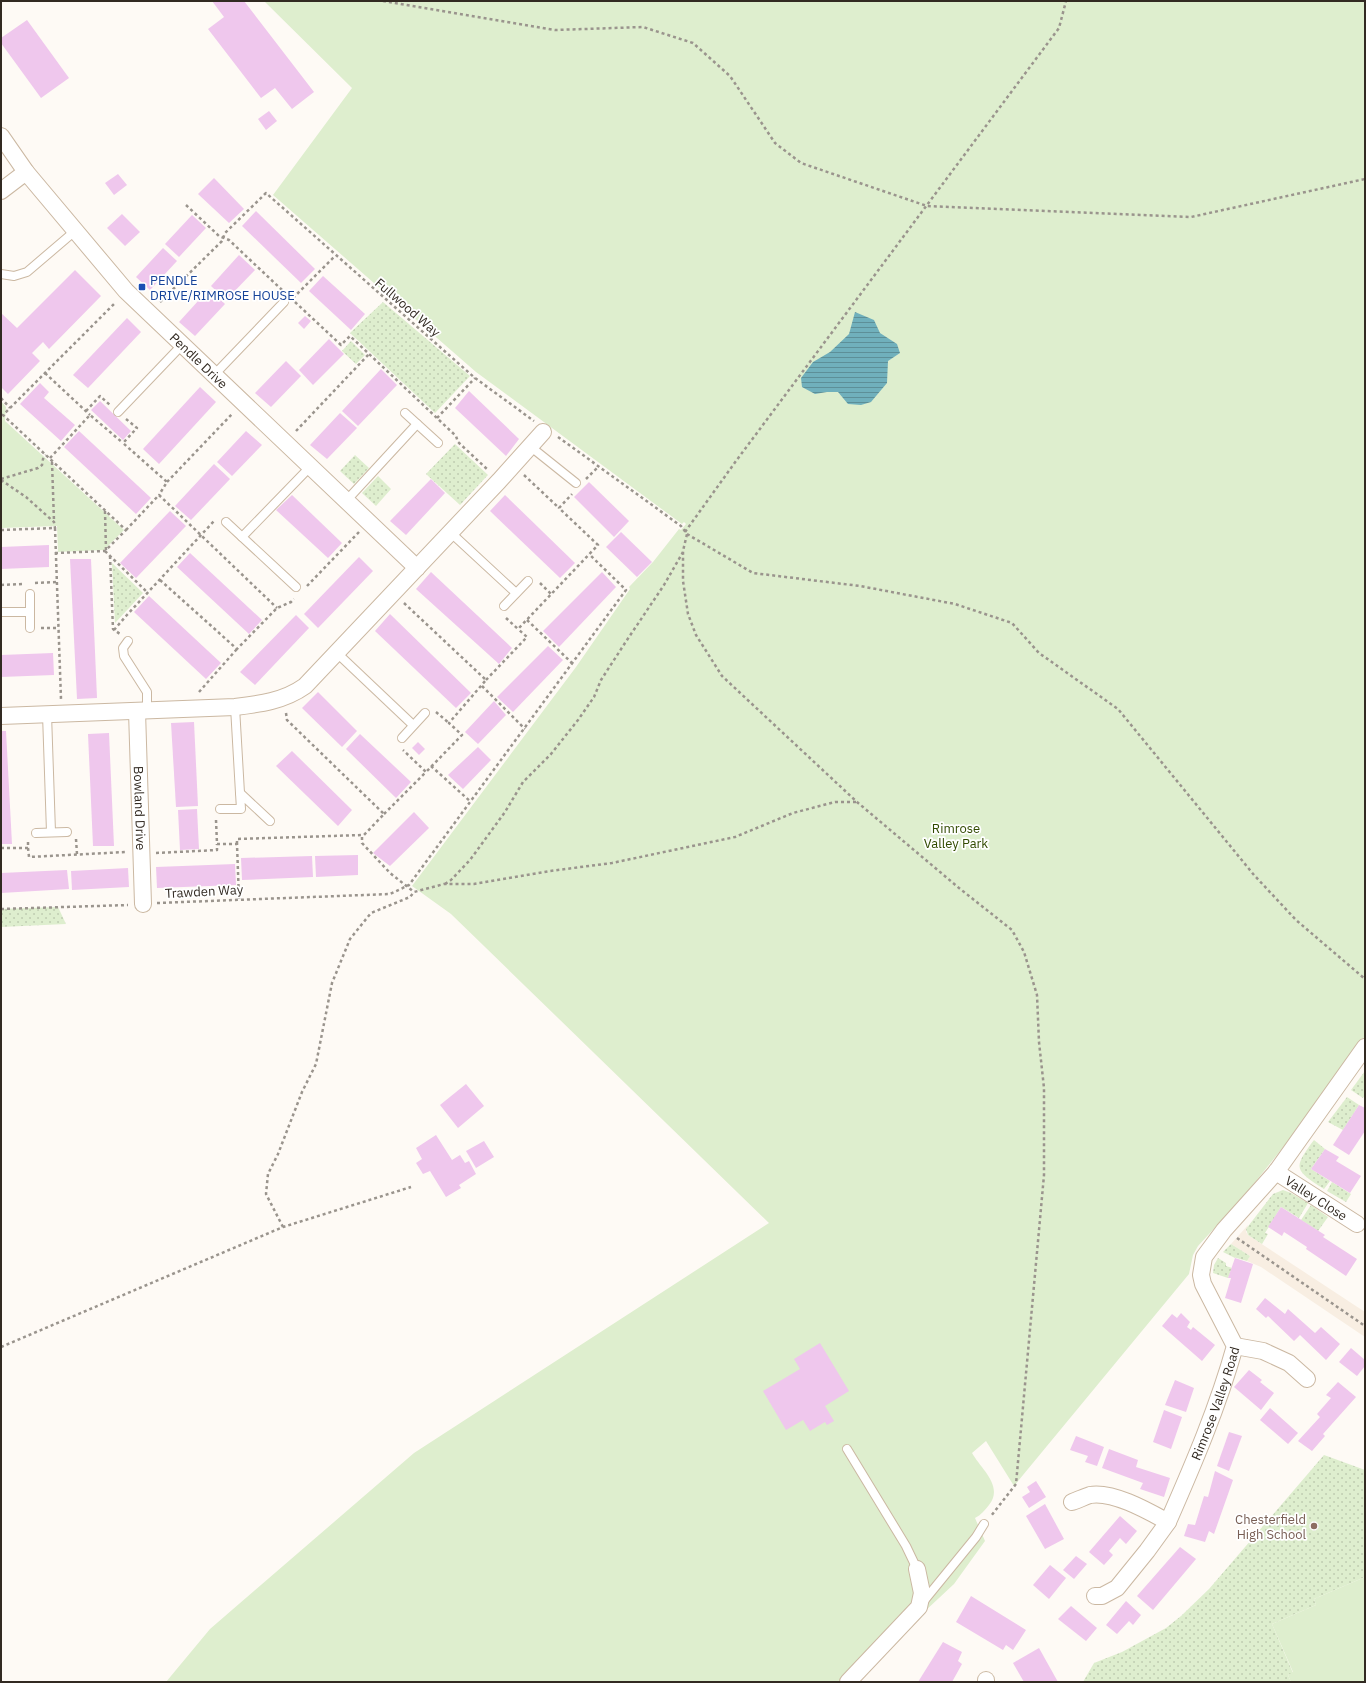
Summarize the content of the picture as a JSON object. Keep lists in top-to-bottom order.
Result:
{
  "streets": {
    "street": [
      "Pendle Drive",
      "Bowland Drive",
      "Valley Close",
      "Rimrose Valley Road"
    ],
    "path": ["Fullwood Way", "Trawden Way"]
  },
  "crossings": [
    ["Fullwood Way", "Pendle Drive"],
    ["Bowland Drive", "Trawden Way"],
    ["Valley Close", "Rimrose Valley Road"]
  ],
  "parks": ["Rimrose Valley Park"],
  "places": {
    "transit": ["PENDLE DRIVE/RIMROSE HOUSE"],
    "other": ["Chesterfield High School"]
  }
}
